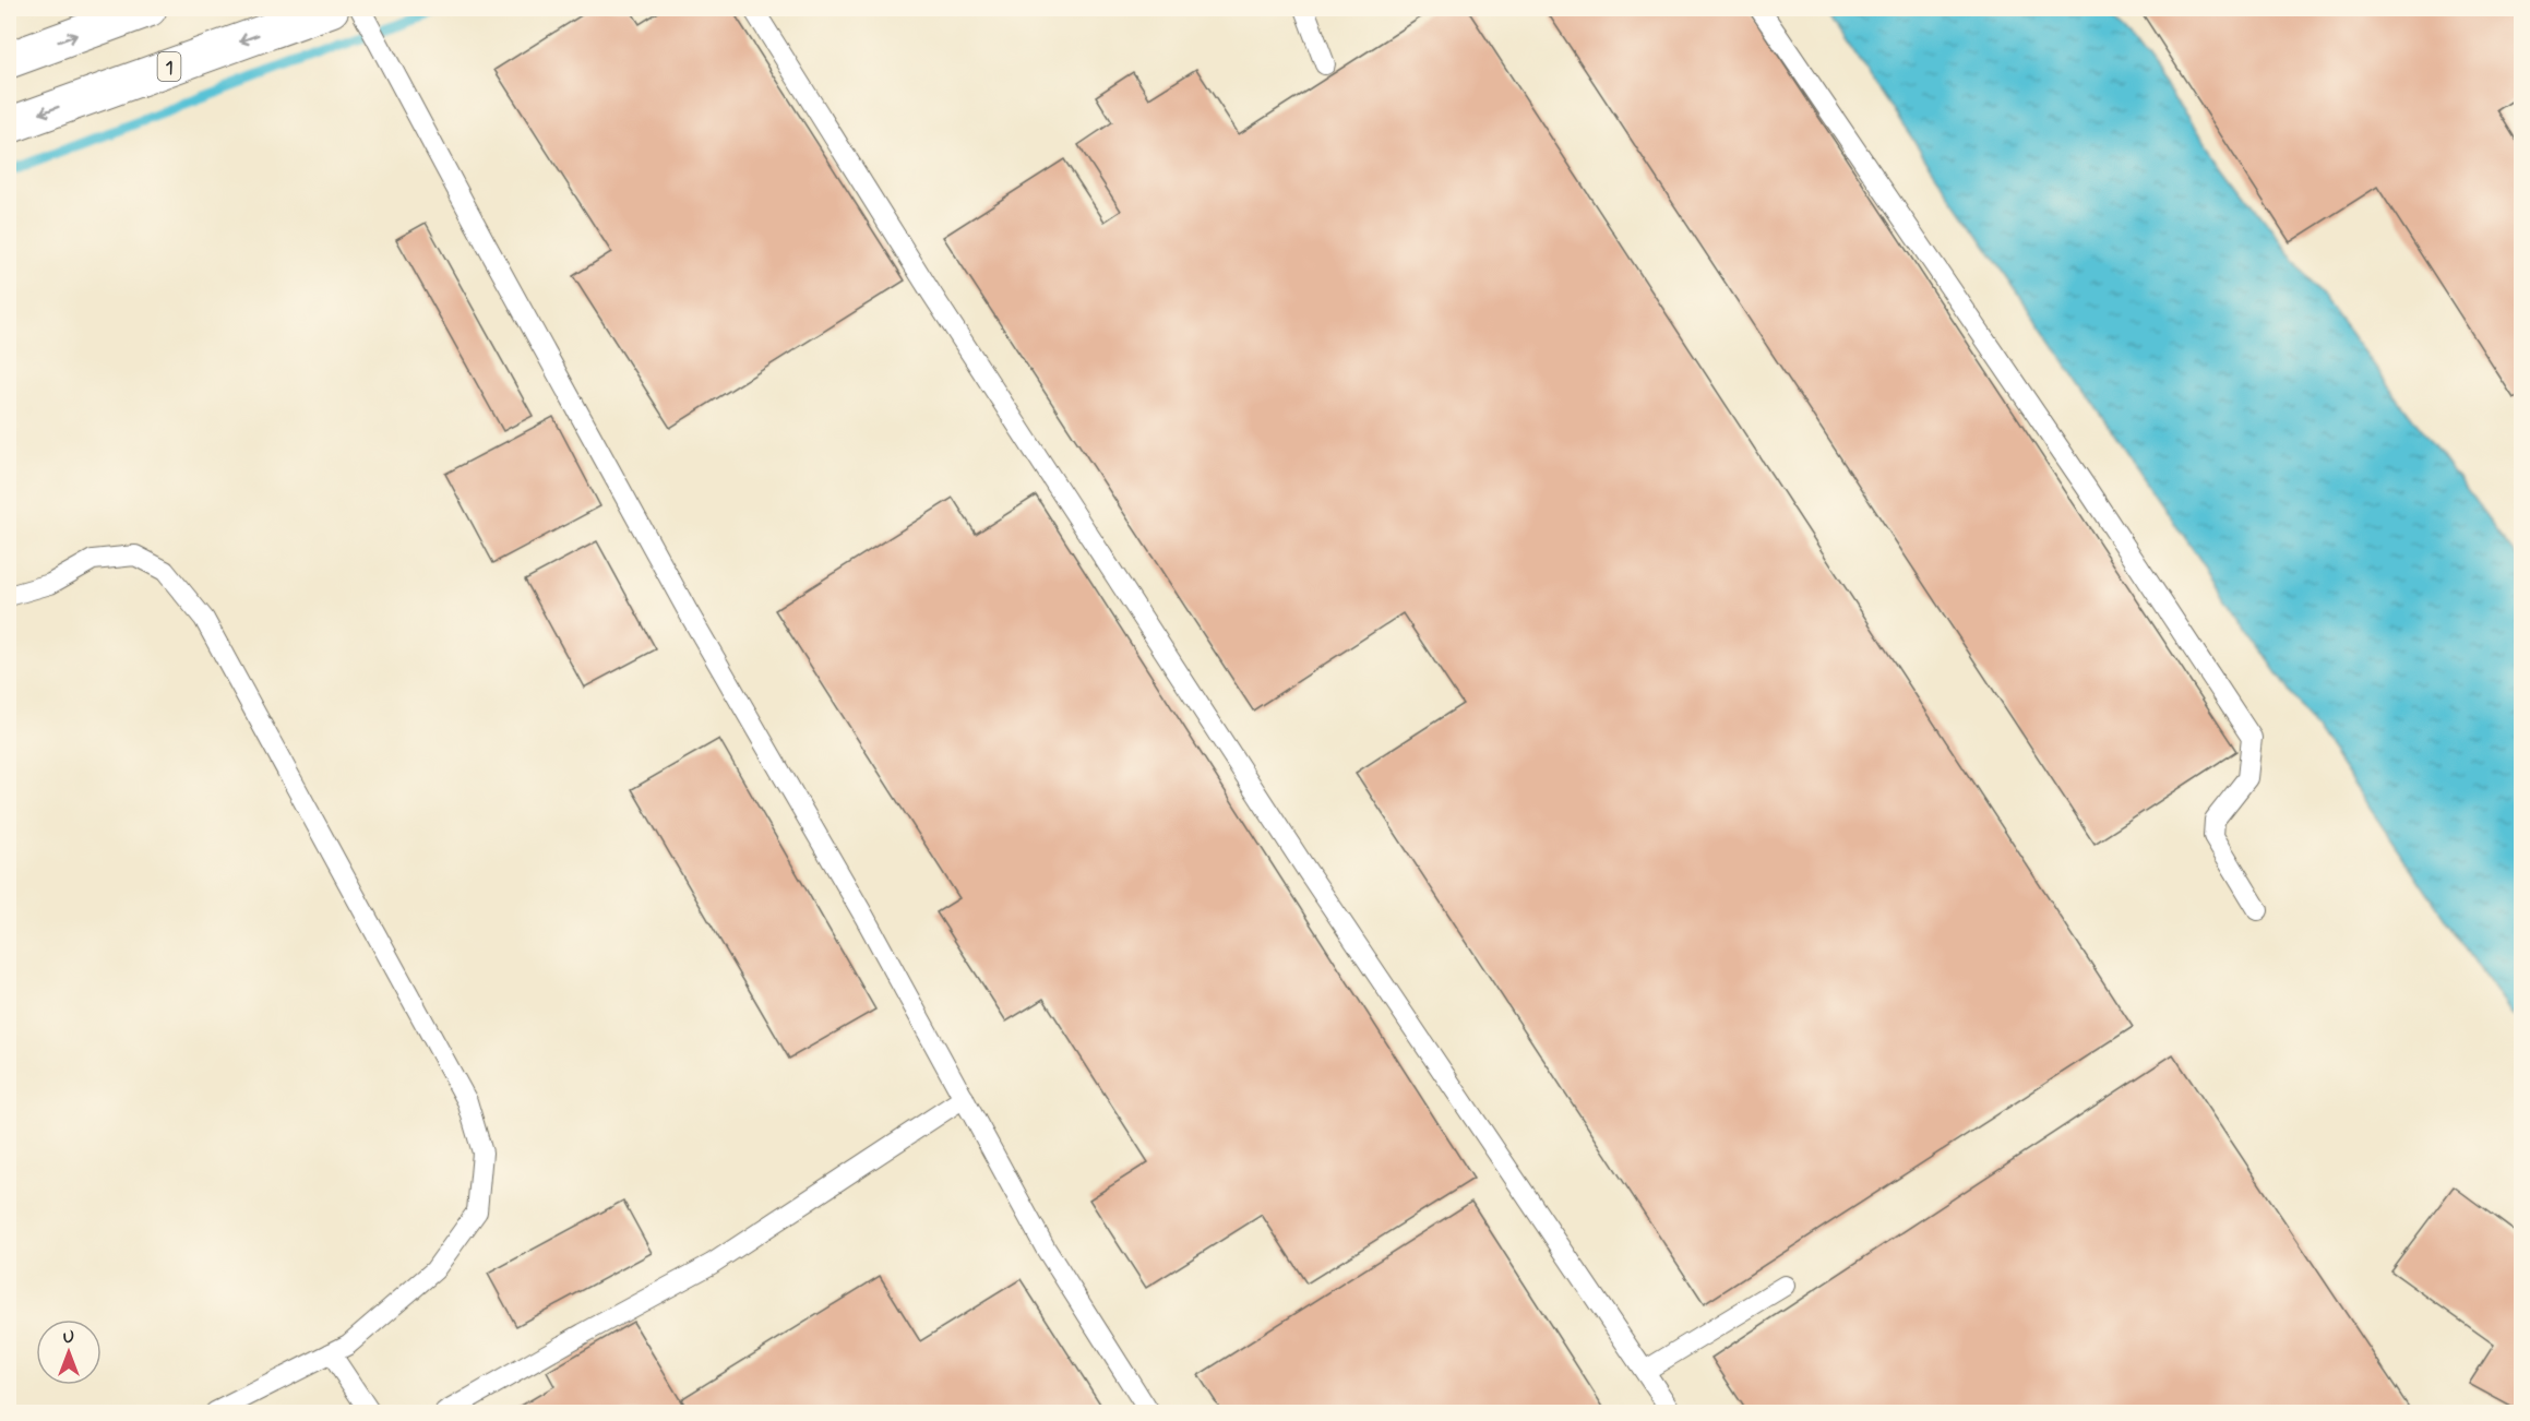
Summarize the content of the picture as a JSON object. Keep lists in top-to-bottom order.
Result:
{
  "streets": {
    "highway": ["1"]
  },
  "north": "top"
}
